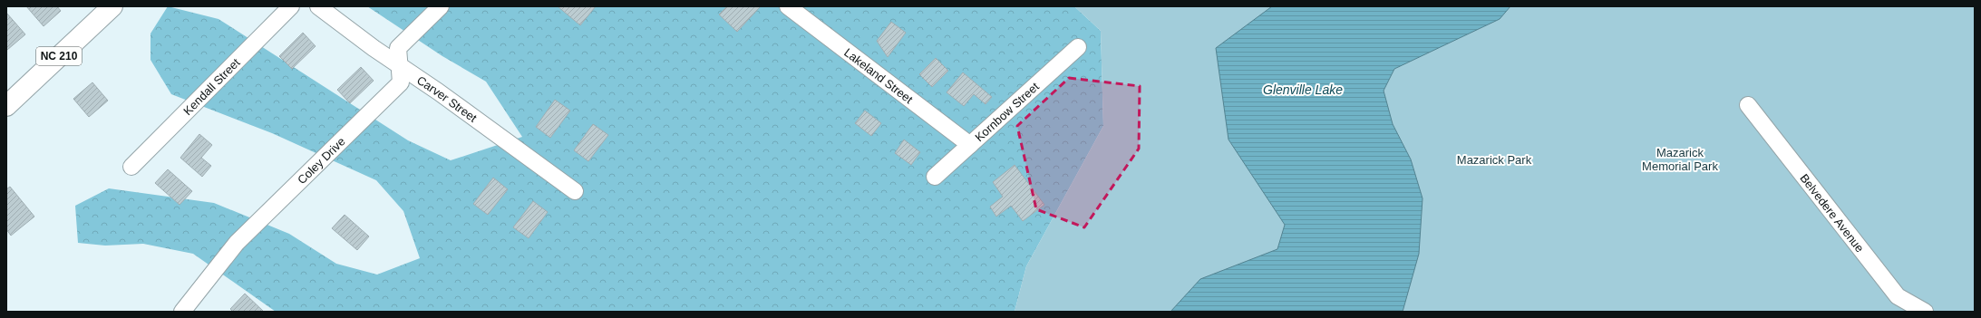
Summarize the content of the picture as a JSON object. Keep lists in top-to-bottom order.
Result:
{
  "streets": {
    "main road": ["NC 210"],
    "street": [
      "Lakeland Street",
      "Kendall Street",
      "Carver Street",
      "Kornbow Street",
      "Coley Drive",
      "Belvedere Avenue"
    ]
  },
  "crossings": [
    ["Lakeland Street", "Kornbow Street"],
    ["Carver Street", "Coley Drive"]
  ],
  "water": ["Glenville Lake"],
  "parks": ["Mazarick Memorial Park", "Mazarick Park"]
}
